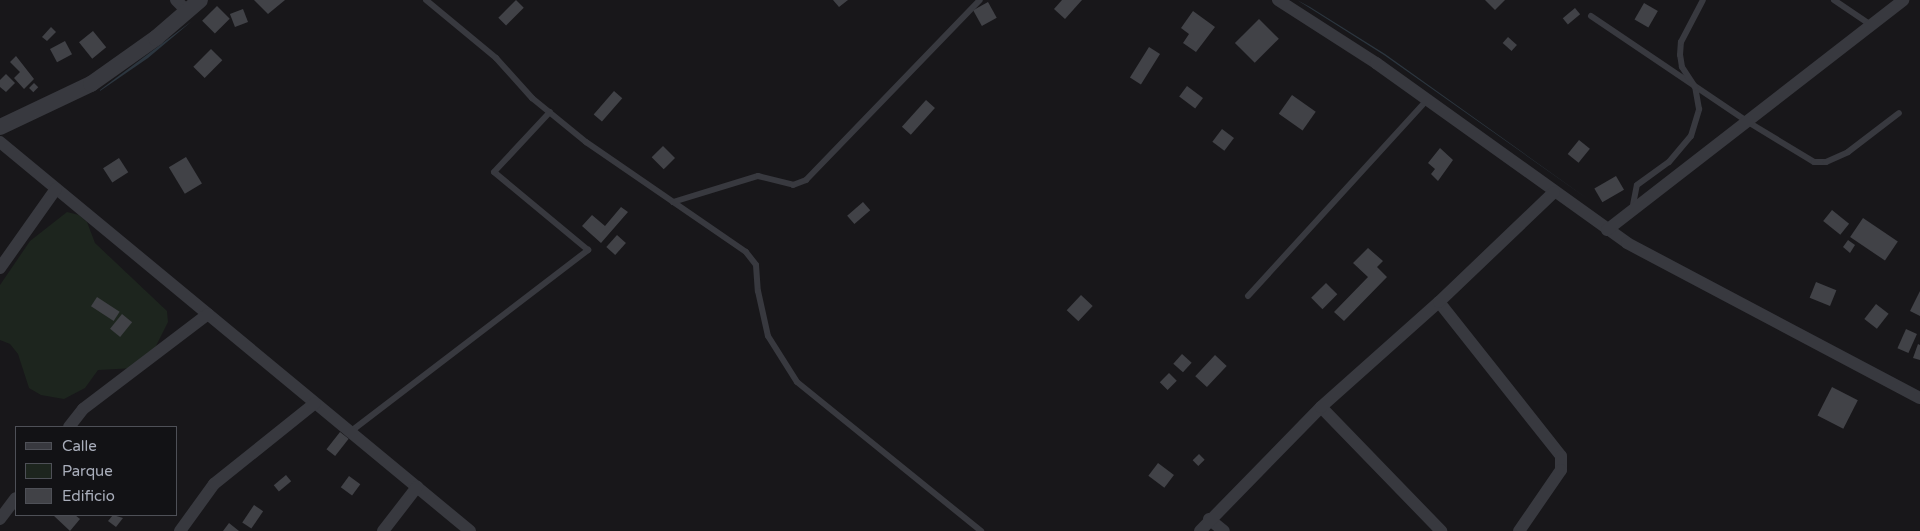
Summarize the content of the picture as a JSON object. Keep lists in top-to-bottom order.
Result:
{
  "legend": ["Calle", "Parque", "Edificio"]
}
